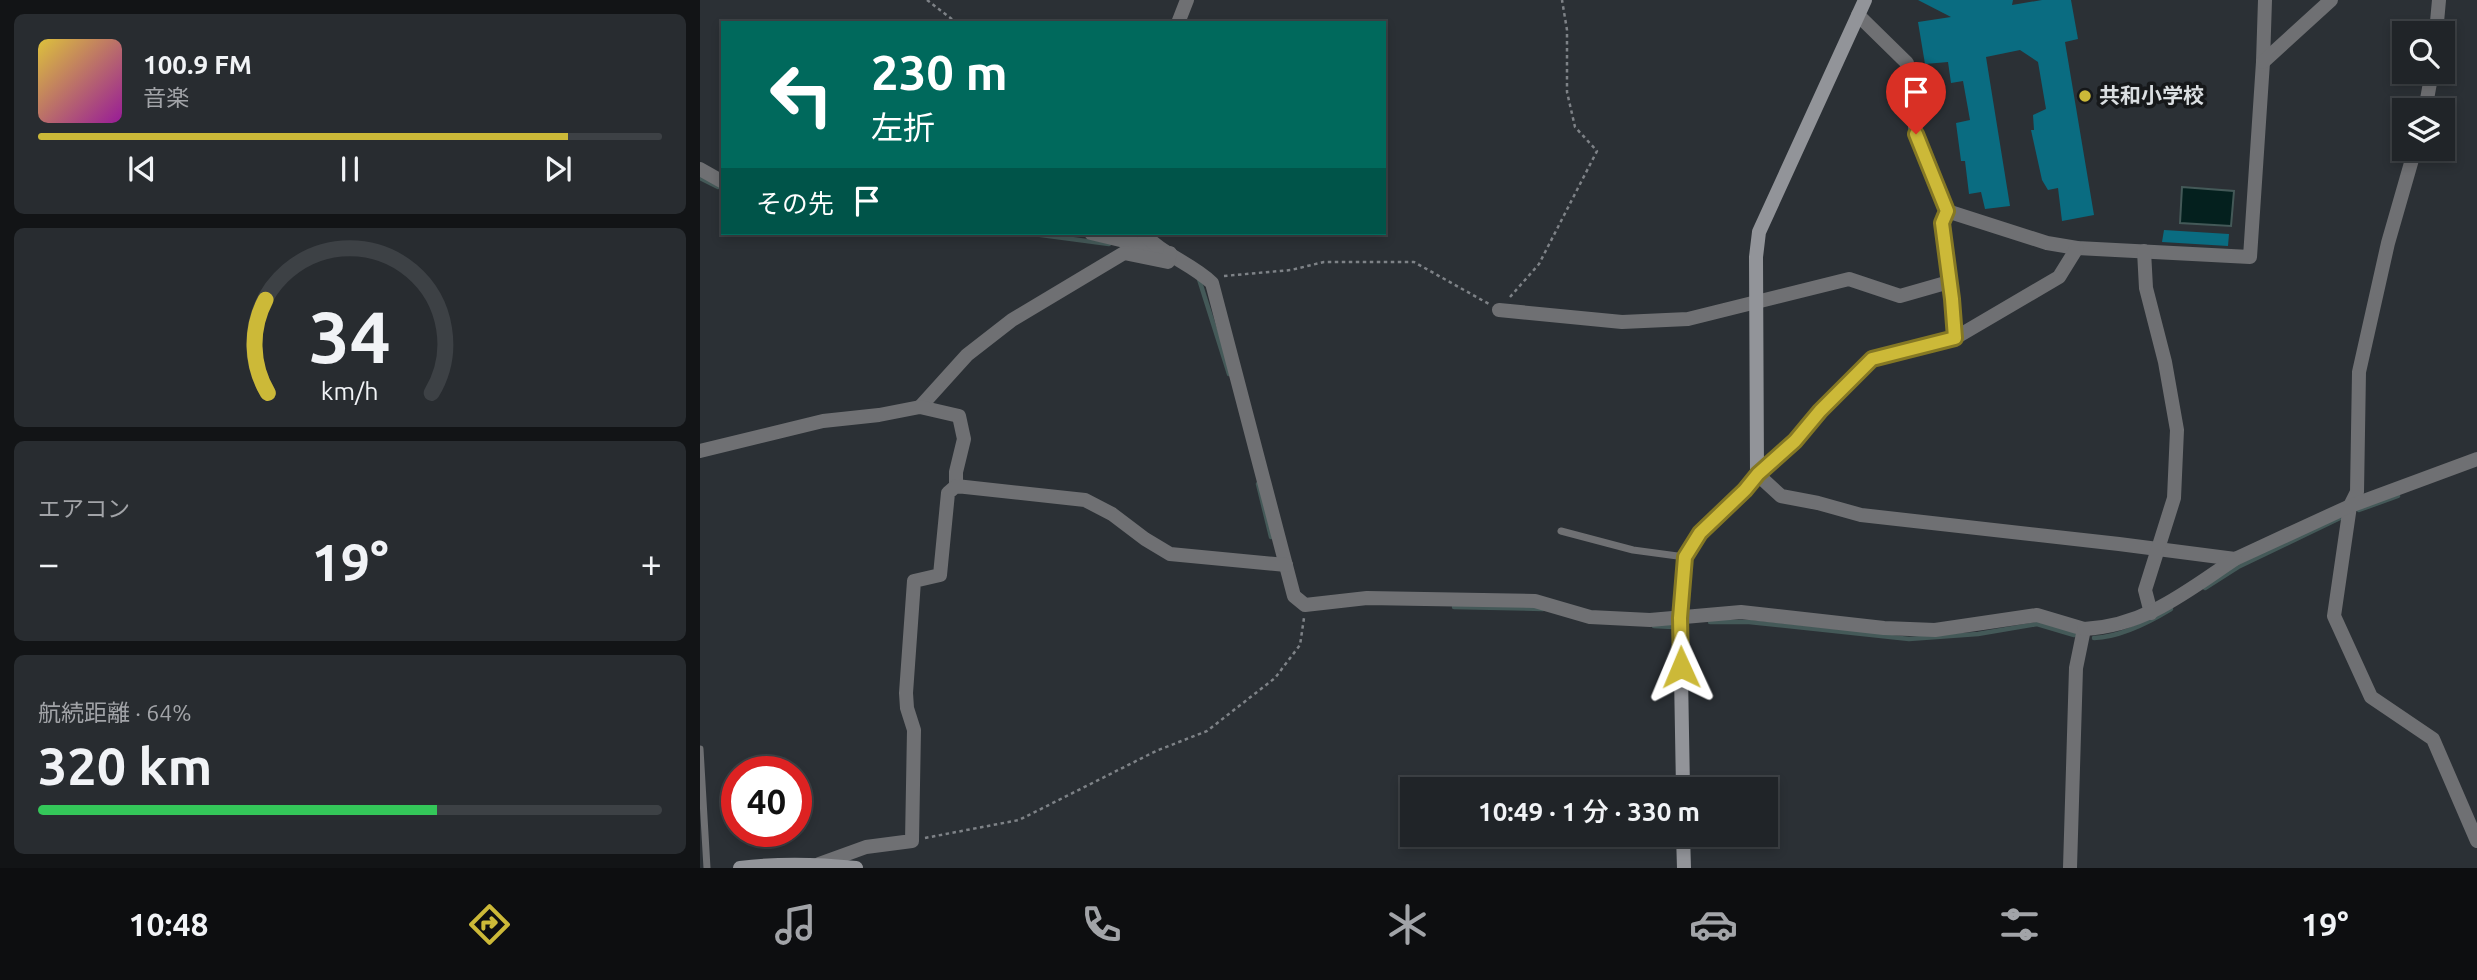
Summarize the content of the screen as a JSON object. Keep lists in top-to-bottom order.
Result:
{
  "places": ["共和小学校"],
  "page": {
    "turn": ["230 m", "左折"],
    "song": ["100.9 FM", "音楽"],
    "then": "その先",
    "tile": [
      "エアコン",
      ["航続距離 · 64%", "320 km"]
    ],
    "heat": ["−", "19°", "+"],
    "limit": "40",
    "trip": "10:49 · 1 分 · 330 m",
    "tabs": ["10:48", "19°"],
    "gauge": ["34", "km/h"]
  }
}
